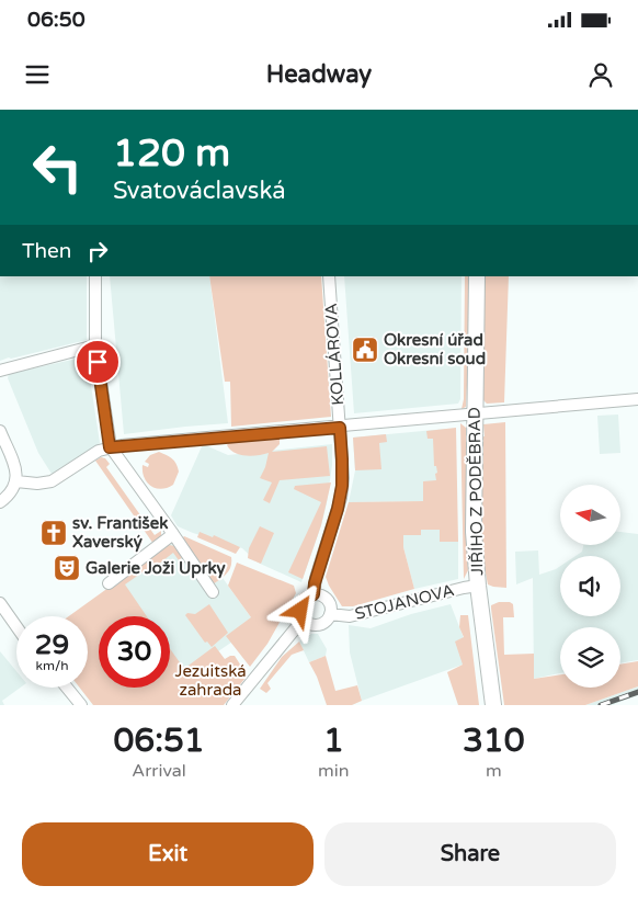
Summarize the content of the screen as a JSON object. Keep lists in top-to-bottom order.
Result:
{
  "streets": {
    "street": ["KOLLÁROVA", "JIŘÍHO Z PODĚBRAD", "STOJANOVA"]
  },
  "crossings": [
    ["KOLLÁROVA", "STOJANOVA"],
    ["JIŘÍHO Z PODĚBRAD", "STOJANOVA"]
  ],
  "parks": ["Jezuitská zahrada"],
  "places": {
    "public building": ["Okresní úřad Okresní soud"],
    "church": ["sv. František Xaverský"],
    "theatre": ["Galerie Joži Uprky"]
  },
  "north": "left",
  "page": {
    "status": "06:50",
    "header": "Headway",
    "turn": ["120 m", "Svatováclavská"],
    "then": "Then",
    "speed": "29 km/h",
    "limit": "30",
    "eta": [
      "06:51",
      "Arrival",
      "1",
      "min",
      "310",
      "m"
    ],
    "buttons": ["Exit", "Share"]
  }
}
